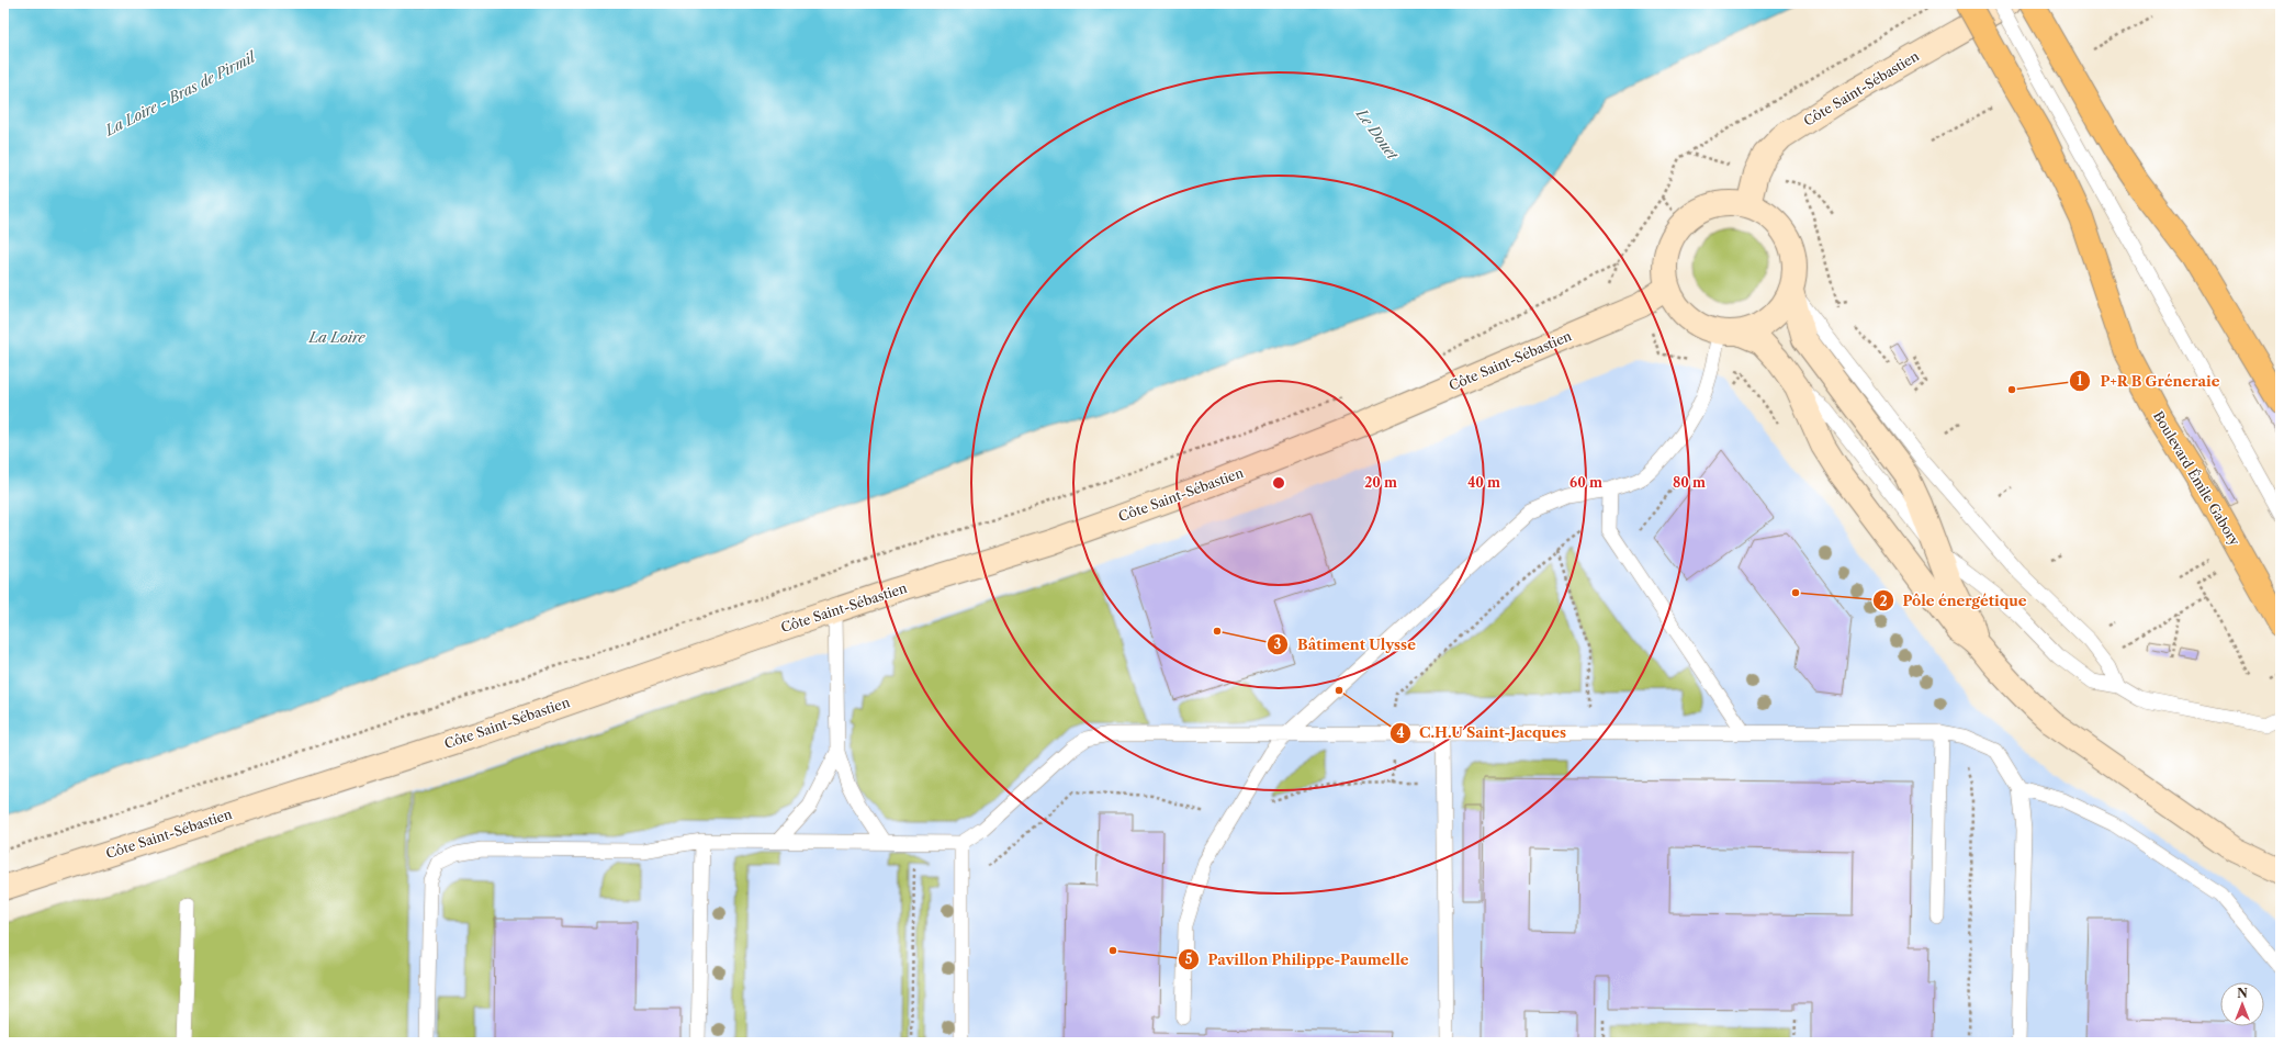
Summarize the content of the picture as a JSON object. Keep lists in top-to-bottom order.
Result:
{
  "streets": {
    "main road": ["Côte Saint-Sébastien", "Boulevard Émile Gabory"]
  },
  "water": ["La Loire - Bras de Pirmil", "Le Douet", "La Loire"],
  "places": [
    "P+R B Gréneraie",
    "Pôle énergétique",
    "Bâtiment Ulysse",
    "C.H.U Saint-Jacques",
    "Pavillon Philippe-Paumelle"
  ],
  "north": "top",
  "rings": [
    "20 m",
    "40 m",
    "60 m",
    "80 m"
  ]
}
